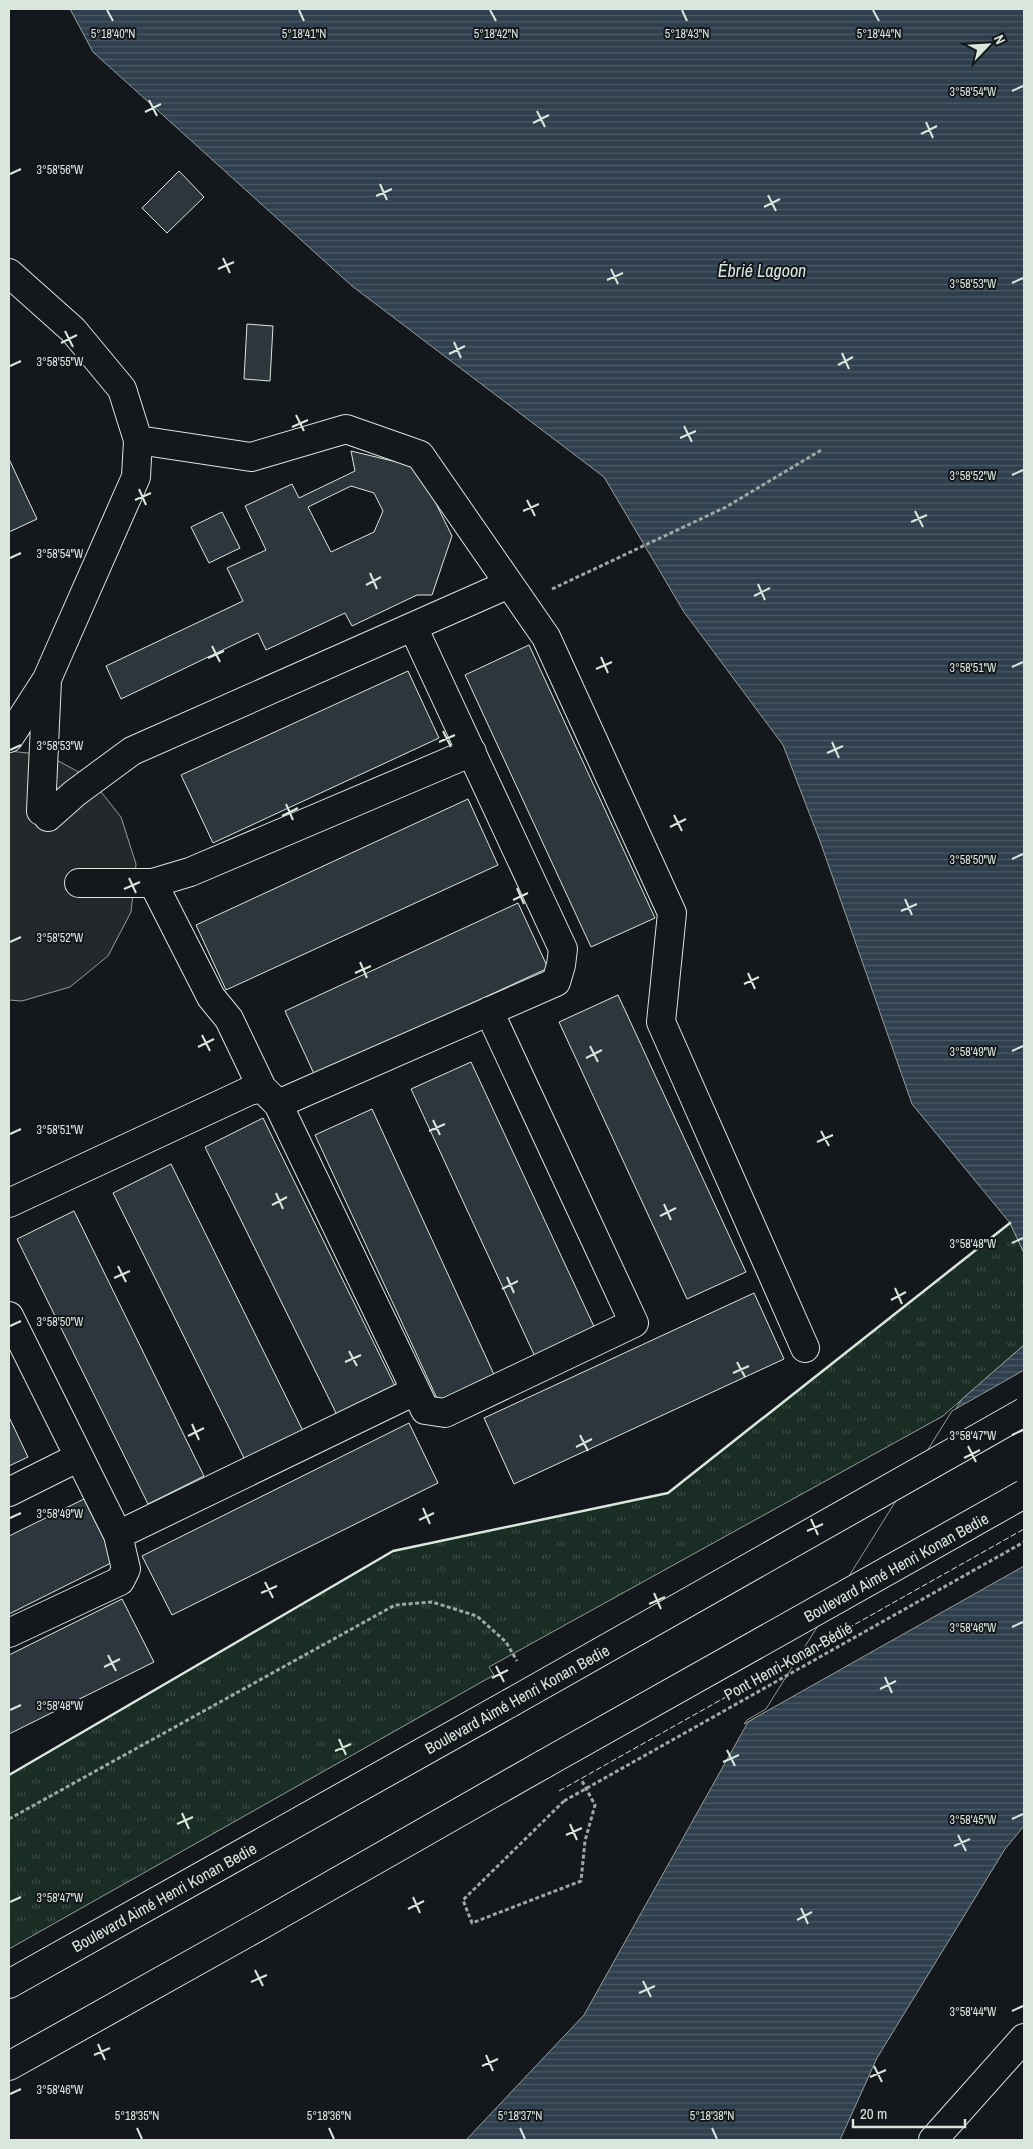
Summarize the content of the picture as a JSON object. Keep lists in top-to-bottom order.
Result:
{
  "streets": {
    "main road": ["Boulevard Aimé Henri Konan Bedie"],
    "path": ["Pont Henri-Konan-Bédié"]
  },
  "water": ["Ébrié Lagoon"],
  "scale_bar": "20 m",
  "north": "top right",
  "coordinates": [
    "5°18'40\"N",
    "5°18'41\"N",
    "5°18'42\"N",
    "5°18'43\"N",
    "5°18'44\"N",
    "3°58'54\"W",
    "3°58'56\"W",
    "3°58'53\"W",
    "3°58'55\"W",
    "3°58'52\"W",
    "3°58'51\"W",
    "3°58'50\"W",
    "3°58'49\"W",
    "3°58'48\"W",
    "3°58'47\"W",
    "3°58'46\"W",
    "3°58'45\"W",
    "3°58'44\"W",
    "5°18'35\"N",
    "5°18'36\"N",
    "5°18'37\"N",
    "5°18'38\"N"
  ]
}
